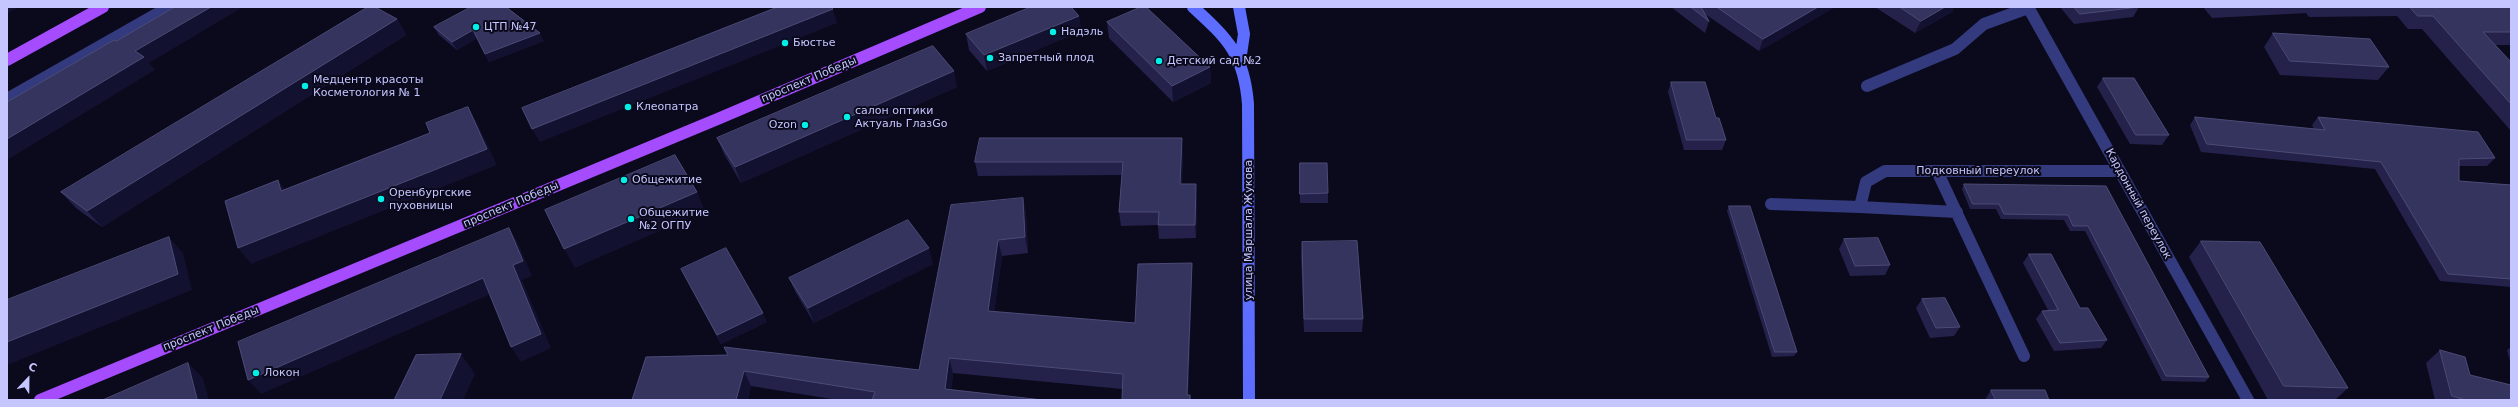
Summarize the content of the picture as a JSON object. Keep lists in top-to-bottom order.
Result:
{
  "streets": {
    "main road": ["проспект Победы", "улица Маршала Жукова"],
    "street": ["Подковный переулок", "Кардонный переулок"]
  },
  "crossings": [
    ["Подковный переулок", "Кардонный переулок"]
  ],
  "places": [
    "ЦТП №47",
    "Надэль",
    "Бюстье",
    "Запретный плод",
    "Детский сад №2",
    "Медцентр красоты Косметология № 1",
    "Клеопатра",
    "салон оптики Актуаль ГлазGo",
    "Ozon",
    "Общежитие",
    "Оренбургские пуховницы",
    "Общежитие №2 ОГПУ",
    "Локон"
  ],
  "north": "top"
}
